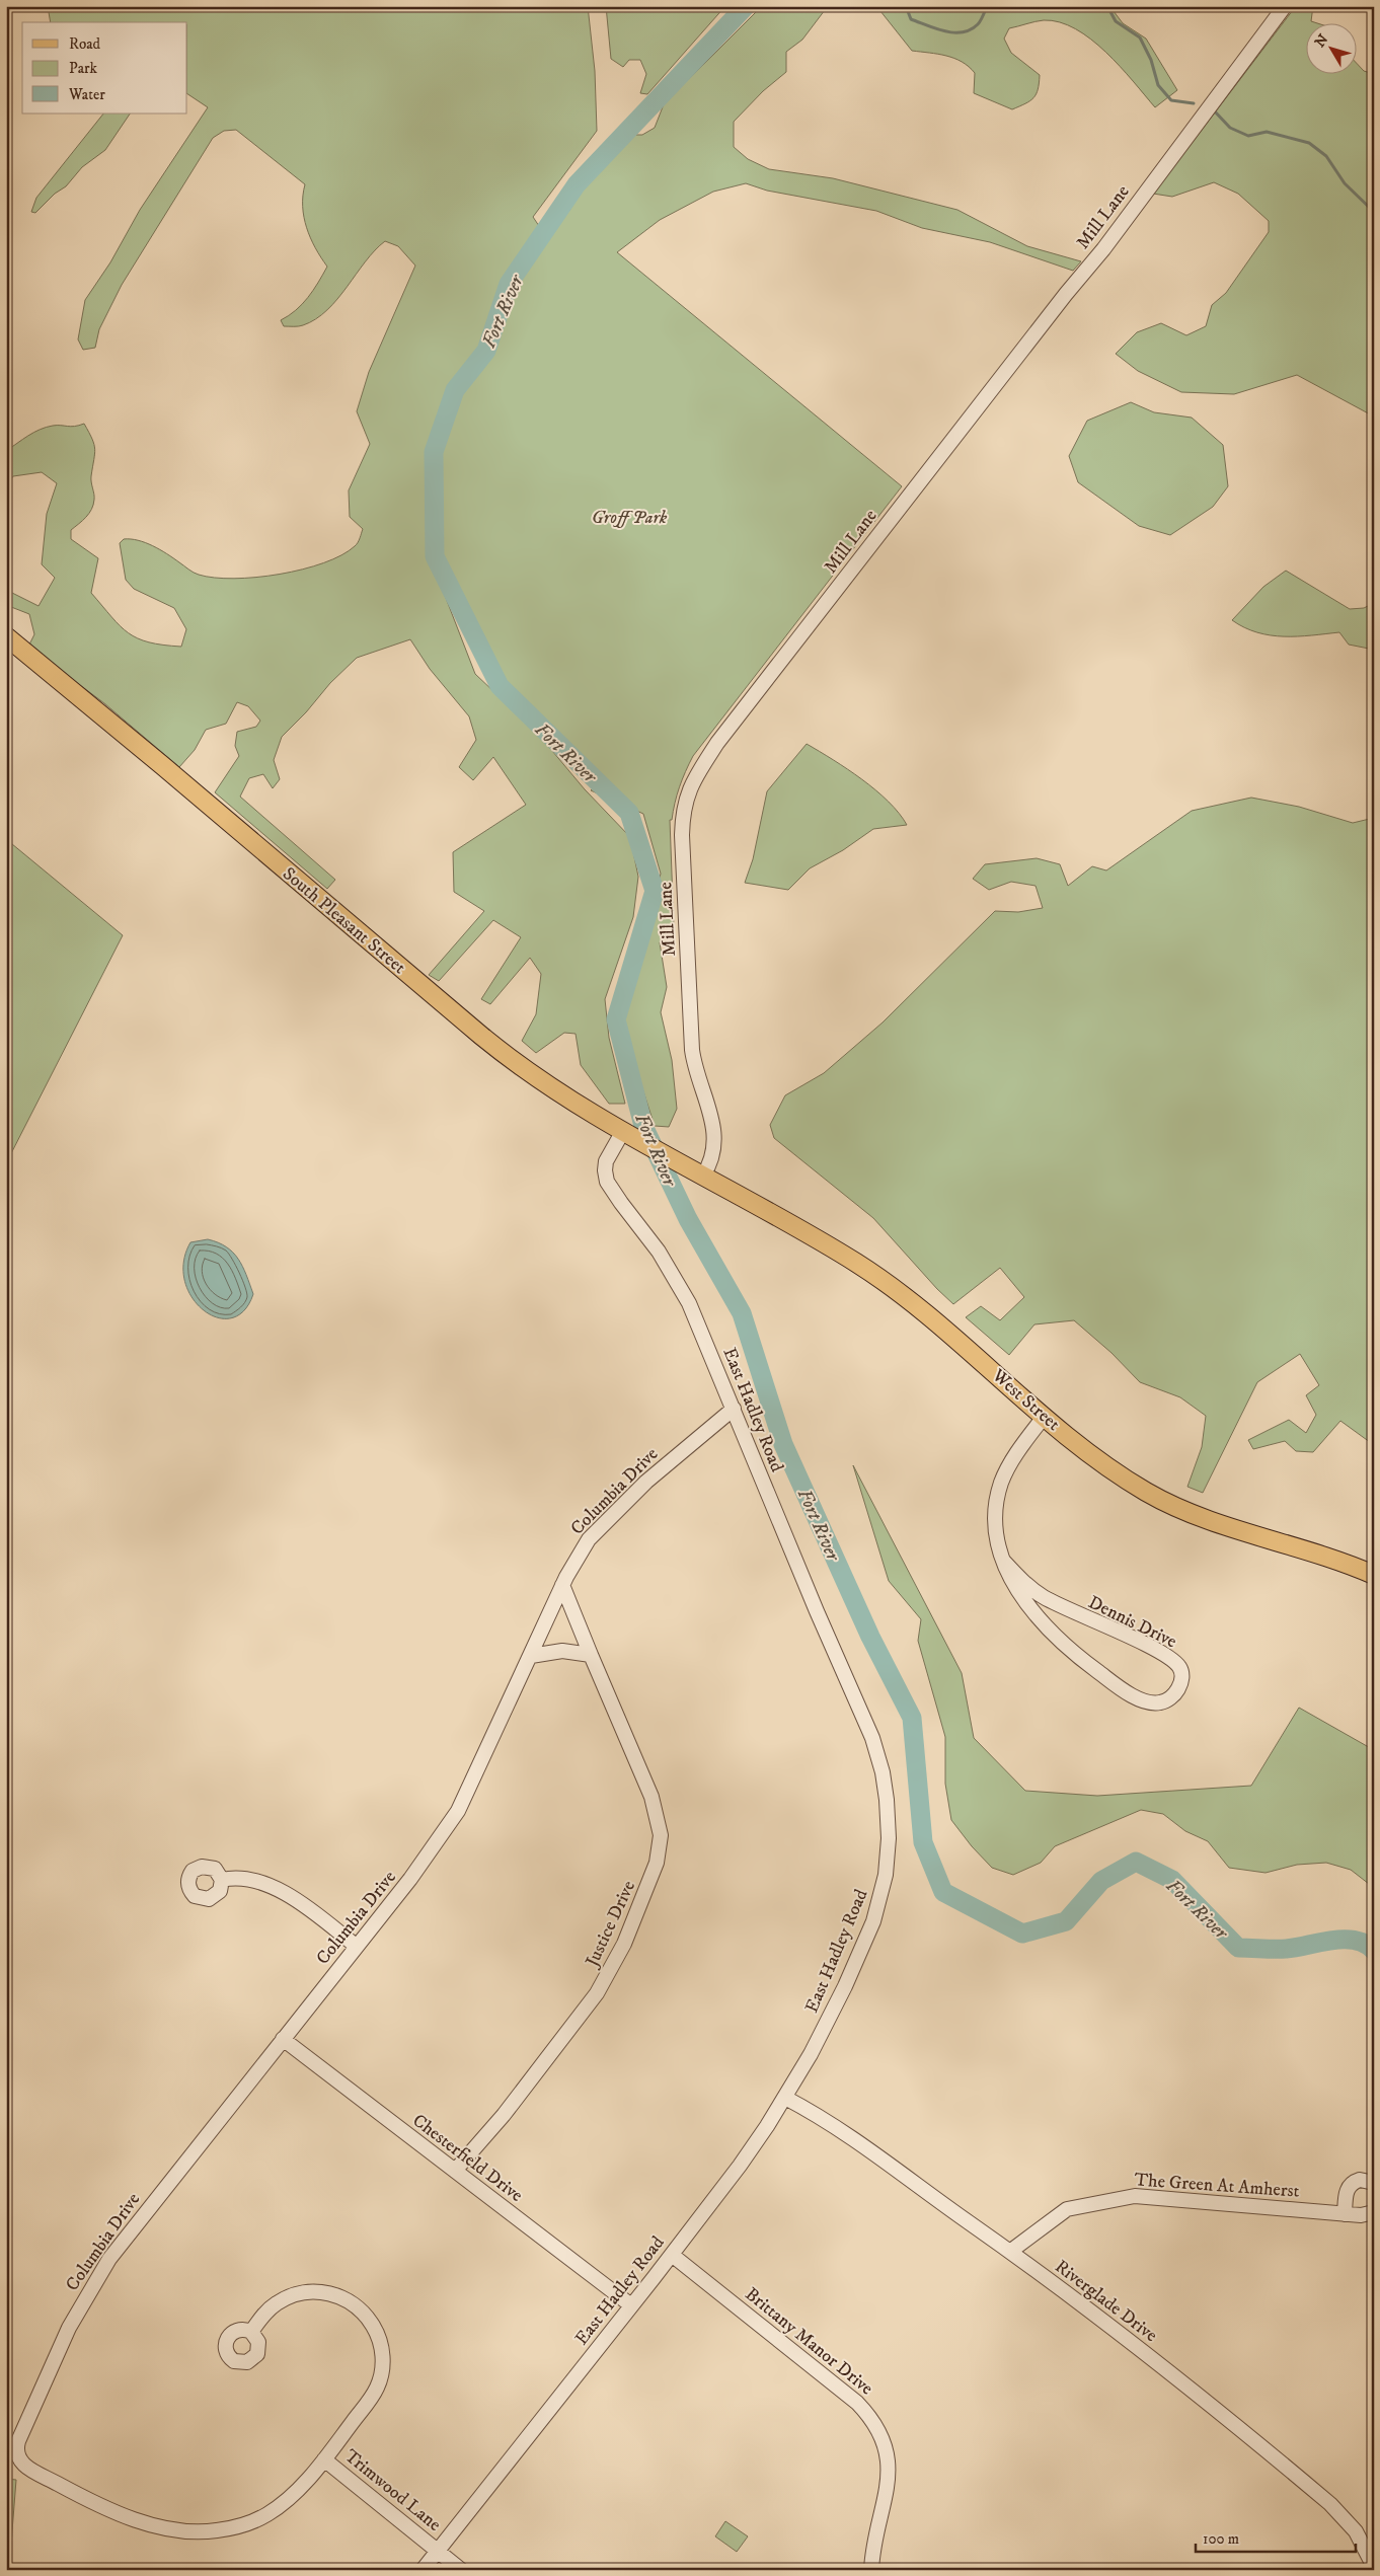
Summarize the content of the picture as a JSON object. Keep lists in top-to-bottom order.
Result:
{
  "streets": {
    "main road": ["South Pleasant Street", "West Street"],
    "street": [
      "Mill Lane",
      "East Hadley Road",
      "Columbia Drive",
      "Dennis Drive",
      "Justice Drive",
      "Chesterfield Drive",
      "The Green At Amherst",
      "Riverglade Drive",
      "Brittany Manor Drive",
      "Trimwood Lane"
    ]
  },
  "crossings": [
    ["Mill Lane", "South Pleasant Street"],
    ["Mill Lane", "West Street"],
    ["South Pleasant Street", "West Street"],
    ["South Pleasant Street", "East Hadley Road"],
    ["West Street", "Dennis Drive"],
    ["East Hadley Road", "Columbia Drive"],
    ["East Hadley Road", "Chesterfield Drive"],
    ["East Hadley Road", "Riverglade Drive"],
    ["East Hadley Road", "Brittany Manor Drive"],
    ["East Hadley Road", "Trimwood Lane"],
    ["Columbia Drive", "Justice Drive"],
    ["Columbia Drive", "Chesterfield Drive"],
    ["Columbia Drive", "Trimwood Lane"],
    ["Justice Drive", "Chesterfield Drive"],
    ["The Green At Amherst", "Riverglade Drive"]
  ],
  "water": ["Fort River"],
  "parks": ["Groff Park"],
  "legend": ["Road", "Park", "Water"],
  "scale_bar": "100 m",
  "north": "top left"
}
